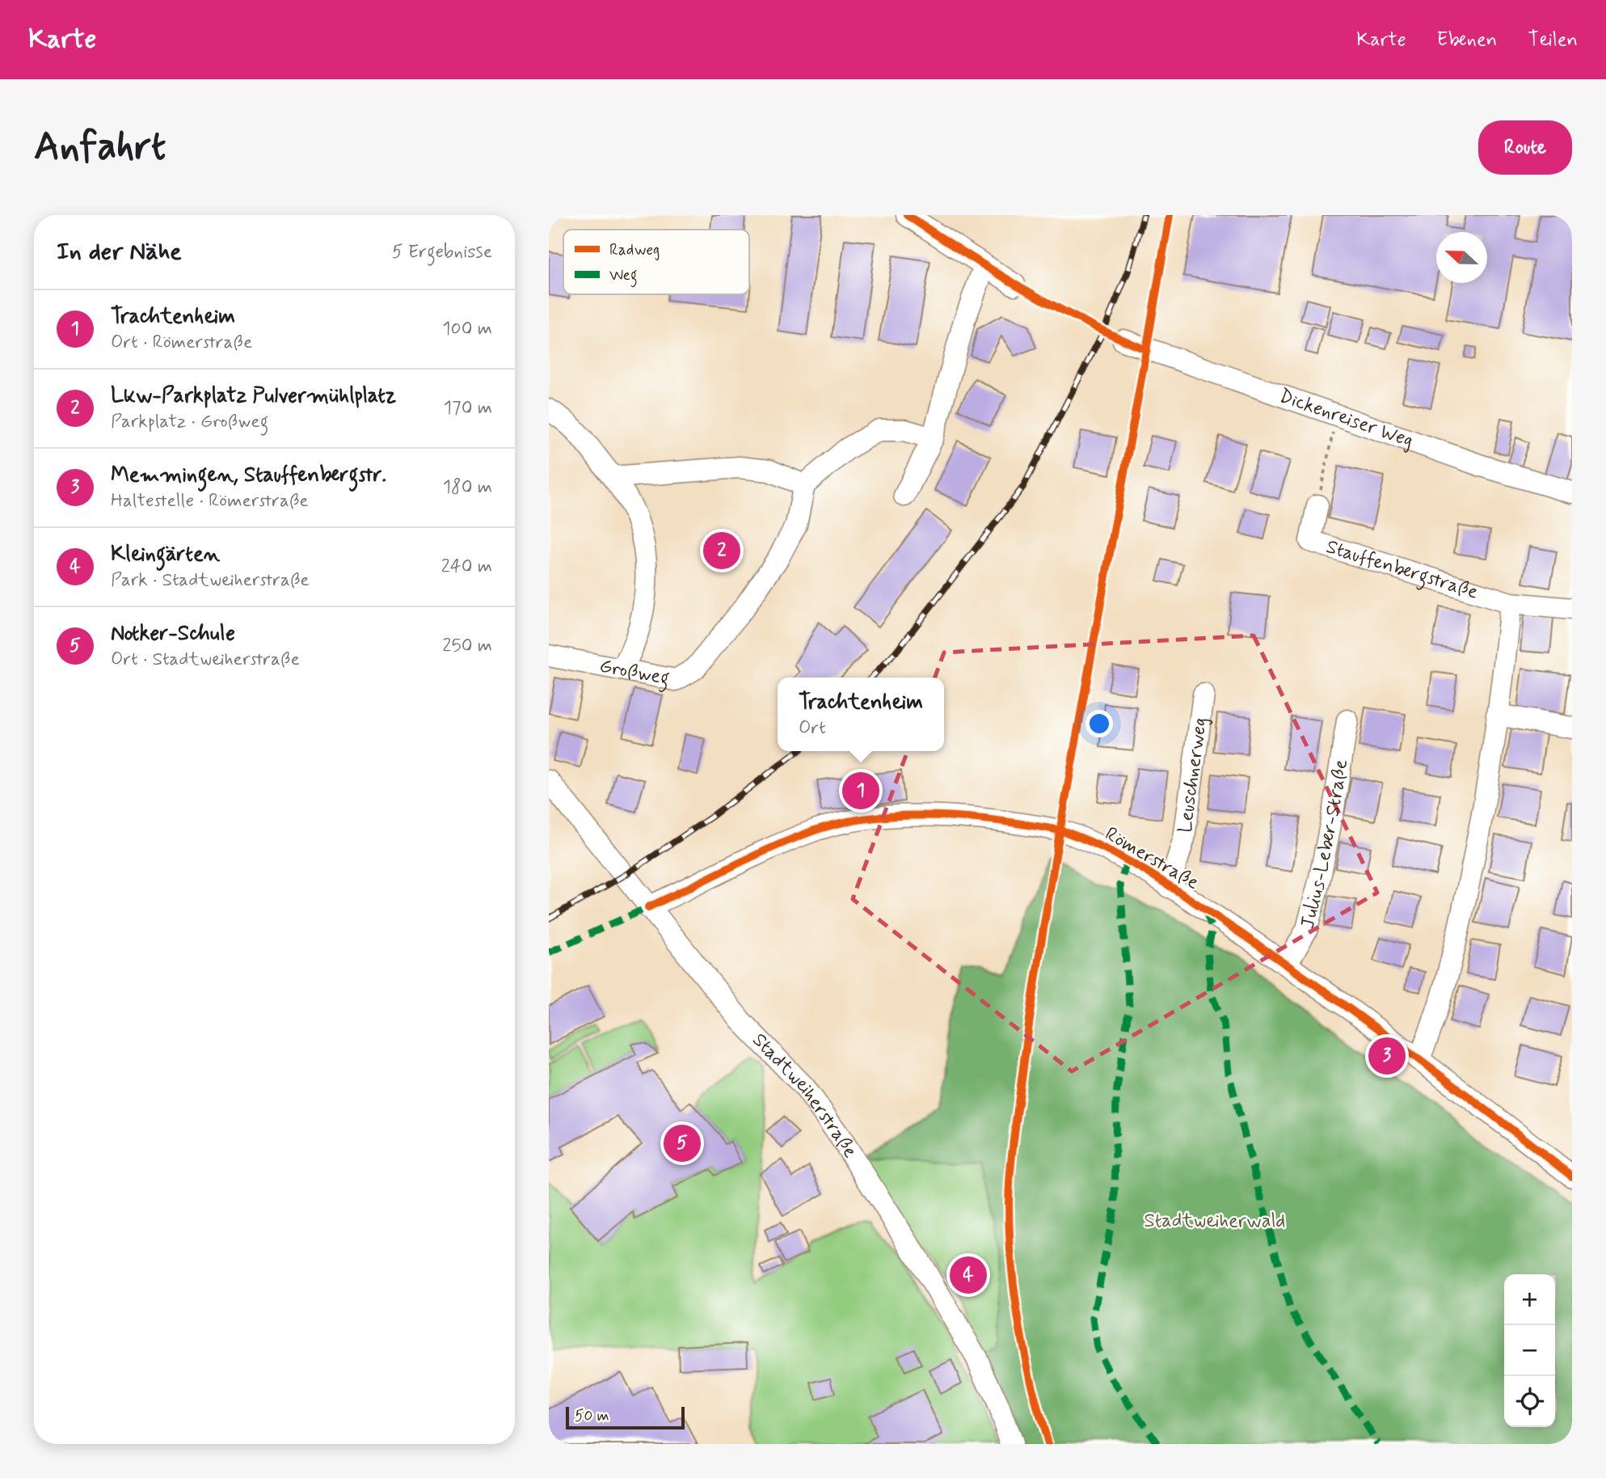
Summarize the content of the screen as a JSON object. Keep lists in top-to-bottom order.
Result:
{
  "streets": {
    "street": [
      "Dickenreiser Weg",
      "Stauffenbergstraße",
      "Großweg",
      "Leuschnerweg",
      "Julius-Leber-Straße",
      "Römerstraße",
      "Stadtweiherstraße"
    ]
  },
  "crossings": [
    ["Leuschnerweg", "Römerstraße"],
    ["Julius-Leber-Straße", "Römerstraße"],
    ["Römerstraße", "Stadtweiherstraße"]
  ],
  "parks": ["Stadtweiherwald"],
  "legend": ["Radweg", "Weg"],
  "scale_bar": "50 m",
  "north": "left",
  "page": {
    "header": "Karte",
    "nav": ["Karte", "Ebenen", "Teilen"],
    "buttons": "Route",
    "title": "Anfahrt",
    "heading": ["In der Nähe", "5 Ergebnisse"],
    "list": [
      {
        "mark": "1",
        "name": "Trachtenheim",
        "note": "Ort · Römerstraße",
        "value": "100 m"
      },
      {
        "mark": "2",
        "name": "Lkw-Parkplatz Pulvermühlplatz",
        "note": "Parkplatz · Großweg",
        "value": "170 m"
      },
      {
        "mark": "3",
        "name": "Memmingen, Stauffenbergstr.",
        "note": "Haltestelle · Römerstraße",
        "value": "180 m"
      },
      {
        "mark": "4",
        "name": "Kleingärten",
        "note": "Park · Stadtweiherstraße",
        "value": "240 m"
      },
      {
        "mark": "5",
        "name": "Notker-Schule",
        "note": "Ort · Stadtweiherstraße",
        "value": "250 m"
      }
    ],
    "pins": [
      "2",
      "1",
      "3",
      "5",
      "4"
    ],
    "popup": ["Trachtenheim", "Ort"],
    "map_buttons": ["+", "−"],
    "scale": "50 m"
  }
}
